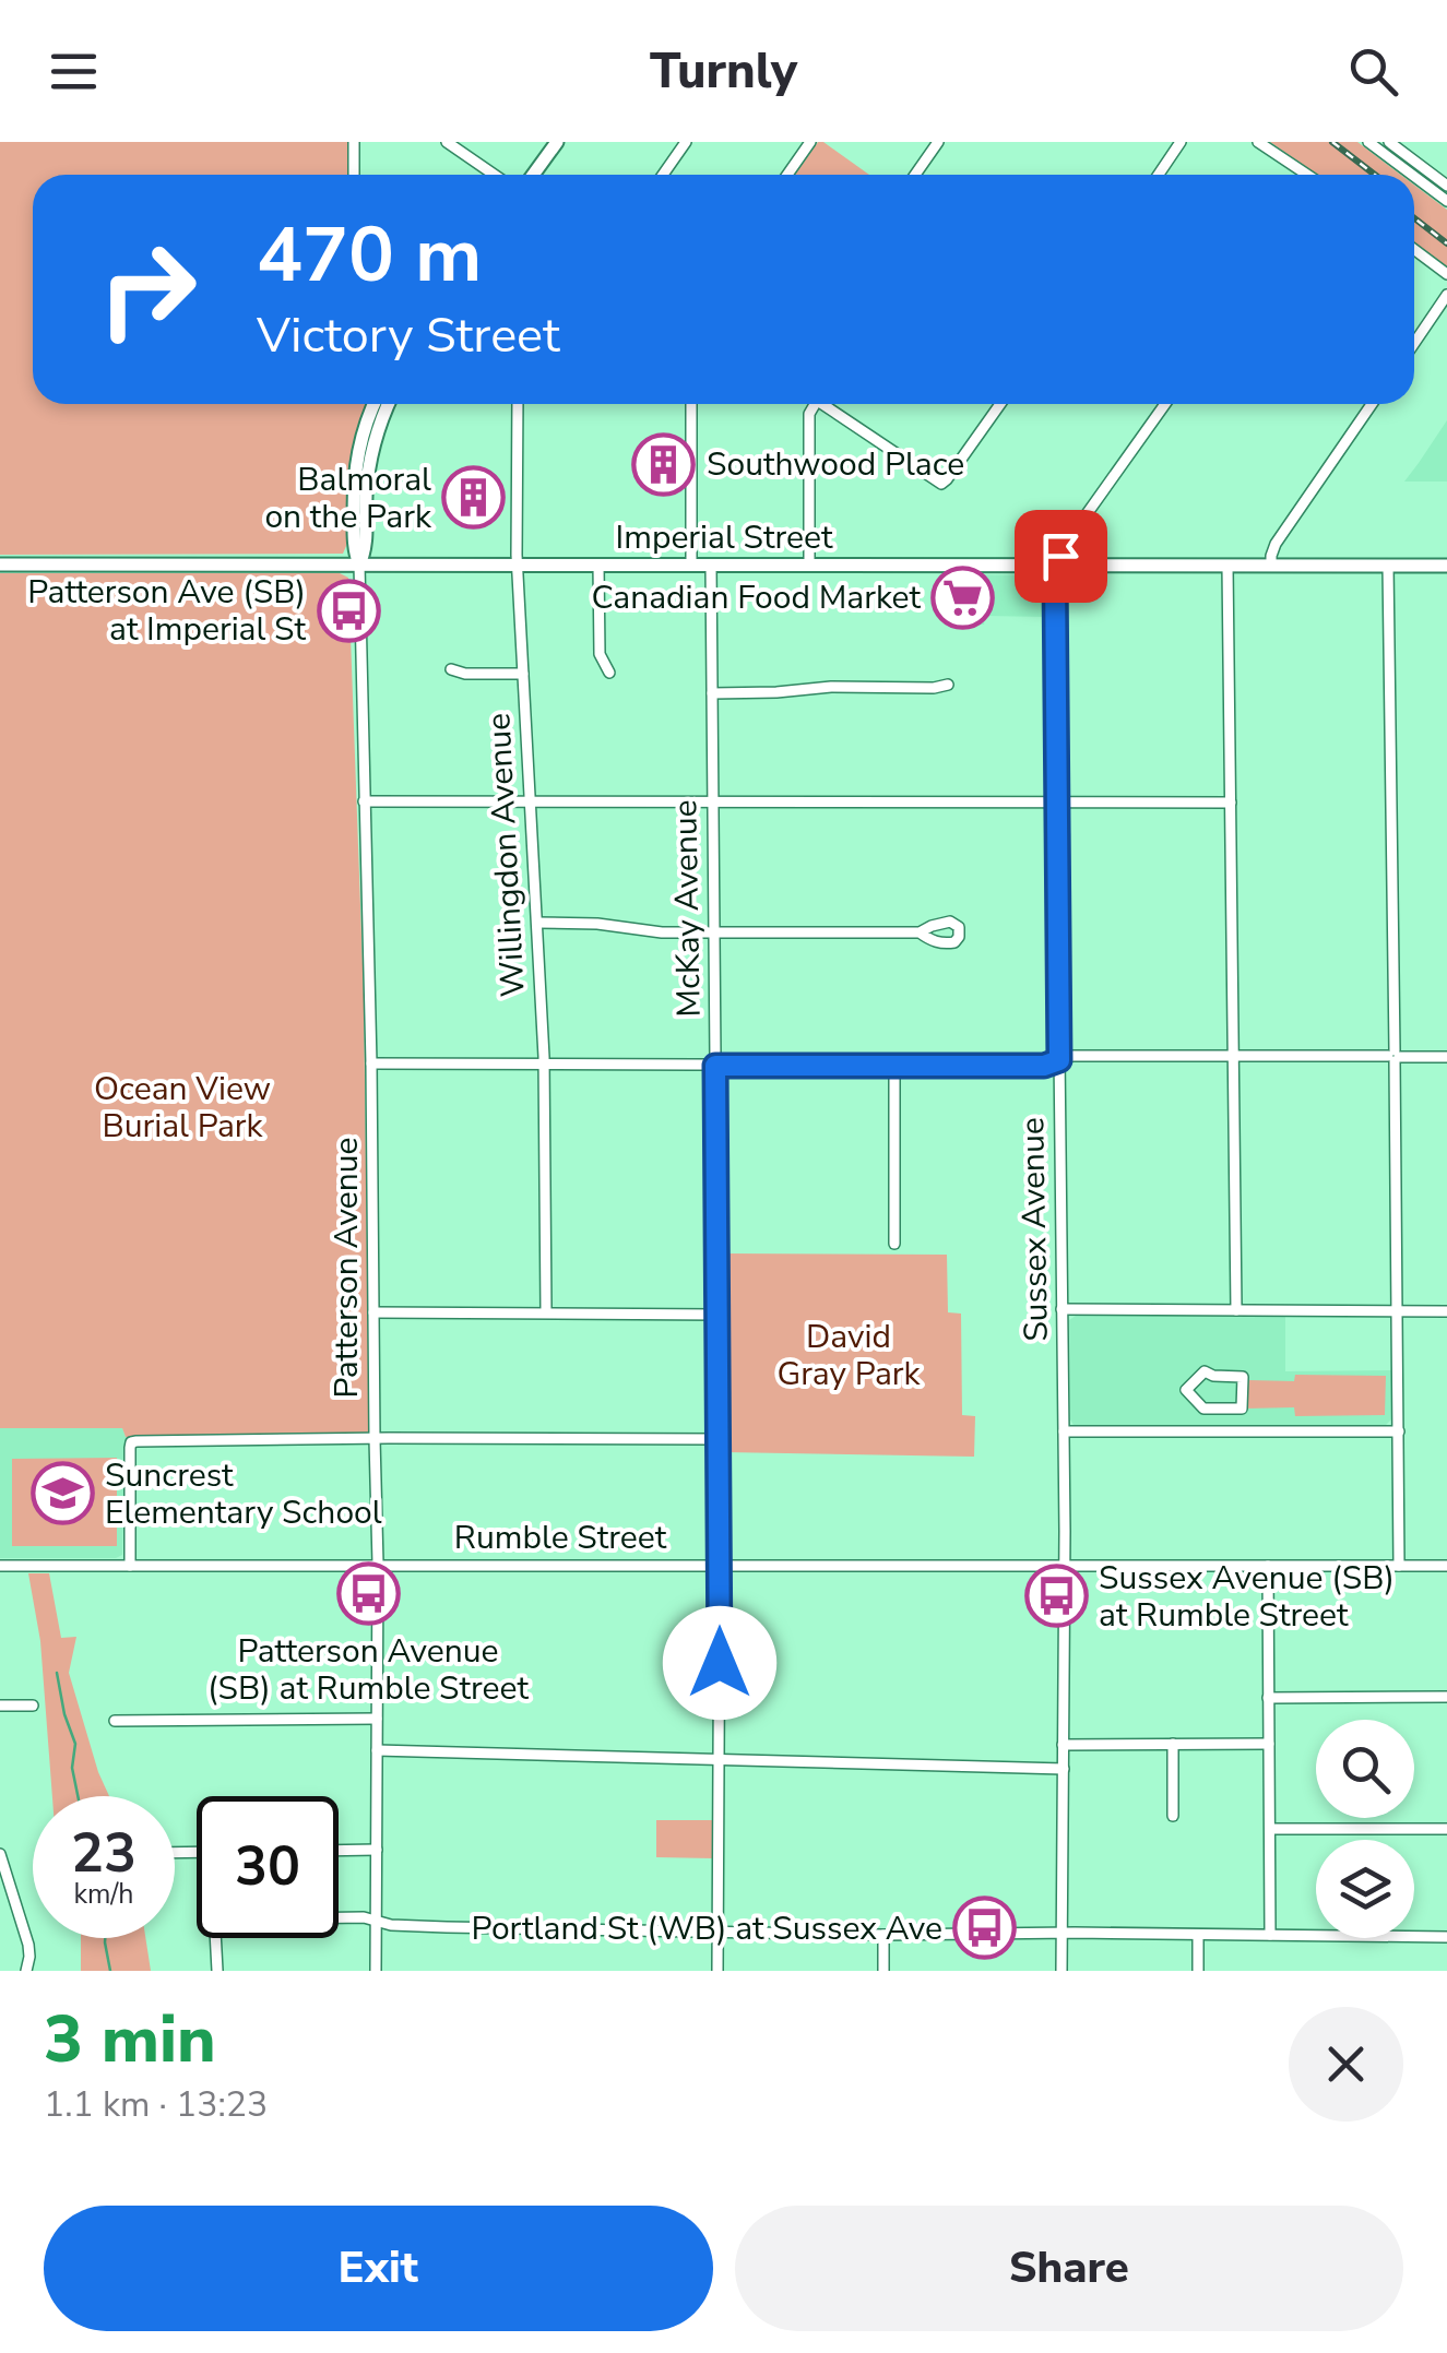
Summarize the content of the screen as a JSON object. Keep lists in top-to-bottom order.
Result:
{
  "streets": {
    "main road": ["Imperial Street"],
    "street": [
      "Willingdon Avenue",
      "McKay Avenue",
      "Sussex Avenue",
      "Patterson Avenue",
      "Rumble Street"
    ]
  },
  "crossings": [
    ["Imperial Street", "Willingdon Avenue"],
    ["Imperial Street", "McKay Avenue"],
    ["Imperial Street", "Sussex Avenue"],
    ["Imperial Street", "Patterson Avenue"],
    ["McKay Avenue", "Rumble Street"],
    ["Sussex Avenue", "Rumble Street"],
    ["Patterson Avenue", "Rumble Street"]
  ],
  "parks": ["Ocean View Burial Park", "David Gray Park"],
  "places": {
    "building": ["Southwood Place", "Balmoral on the Park"],
    "supermarket": ["Canadian Food Market"],
    "bus stop": [
      "Patterson Ave (SB) at Imperial St",
      "Patterson Avenue (SB) at Rumble Street",
      "Sussex Avenue (SB) at Rumble Street",
      "Portland St (WB) at Sussex Ave"
    ],
    "school or university": ["Suncrest Elementary School"]
  },
  "page": {
    "header": "Turnly",
    "turn": ["470 m", "Victory Street"],
    "speed": "23 km/h",
    "limit": "30",
    "heading": ["3 min", "1.1 km · 13:23"],
    "buttons": ["Exit", "Share"]
  }
}
